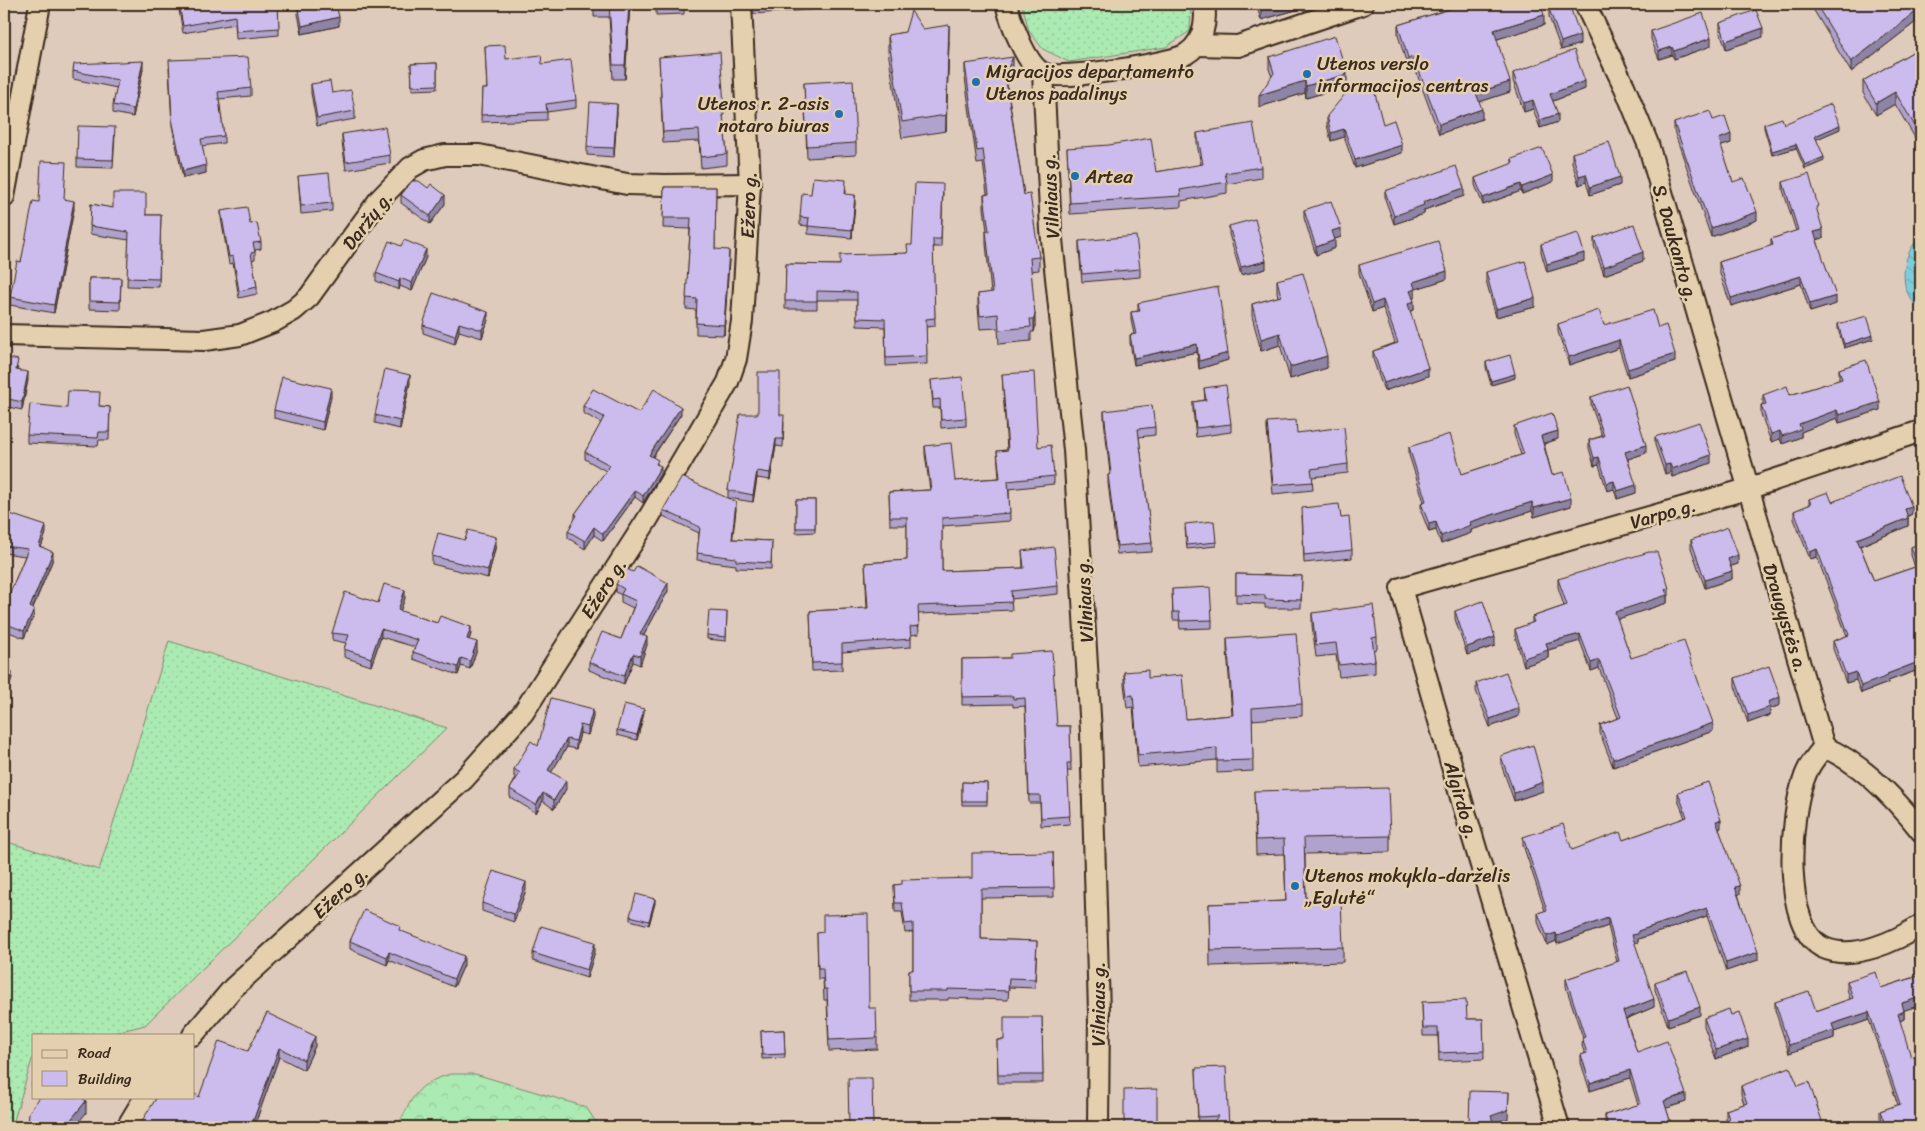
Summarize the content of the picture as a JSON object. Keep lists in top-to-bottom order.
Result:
{
  "streets": {
    "street": [
      "Vilniaus g.",
      "Ežero g.",
      "Daržų g.",
      "S. Daukanto g.",
      "Varpo g.",
      "Draugystės a.",
      "Algirdo g."
    ]
  },
  "crossings": [
    ["Ežero g.", "Daržų g."],
    ["S. Daukanto g.", "Varpo g."],
    ["S. Daukanto g.", "Draugystės a."],
    ["Varpo g.", "Draugystės a."],
    ["Varpo g.", "Algirdo g."]
  ],
  "places": [
    "Utenos verslo informacijos centras",
    "Migracijos departamento Utenos padalinys",
    "Utenos r. 2-asis notaro biuras",
    "Artea",
    "Utenos mokykla-darželis „Eglutė“"
  ],
  "legend": ["Road", "Building"]
}
